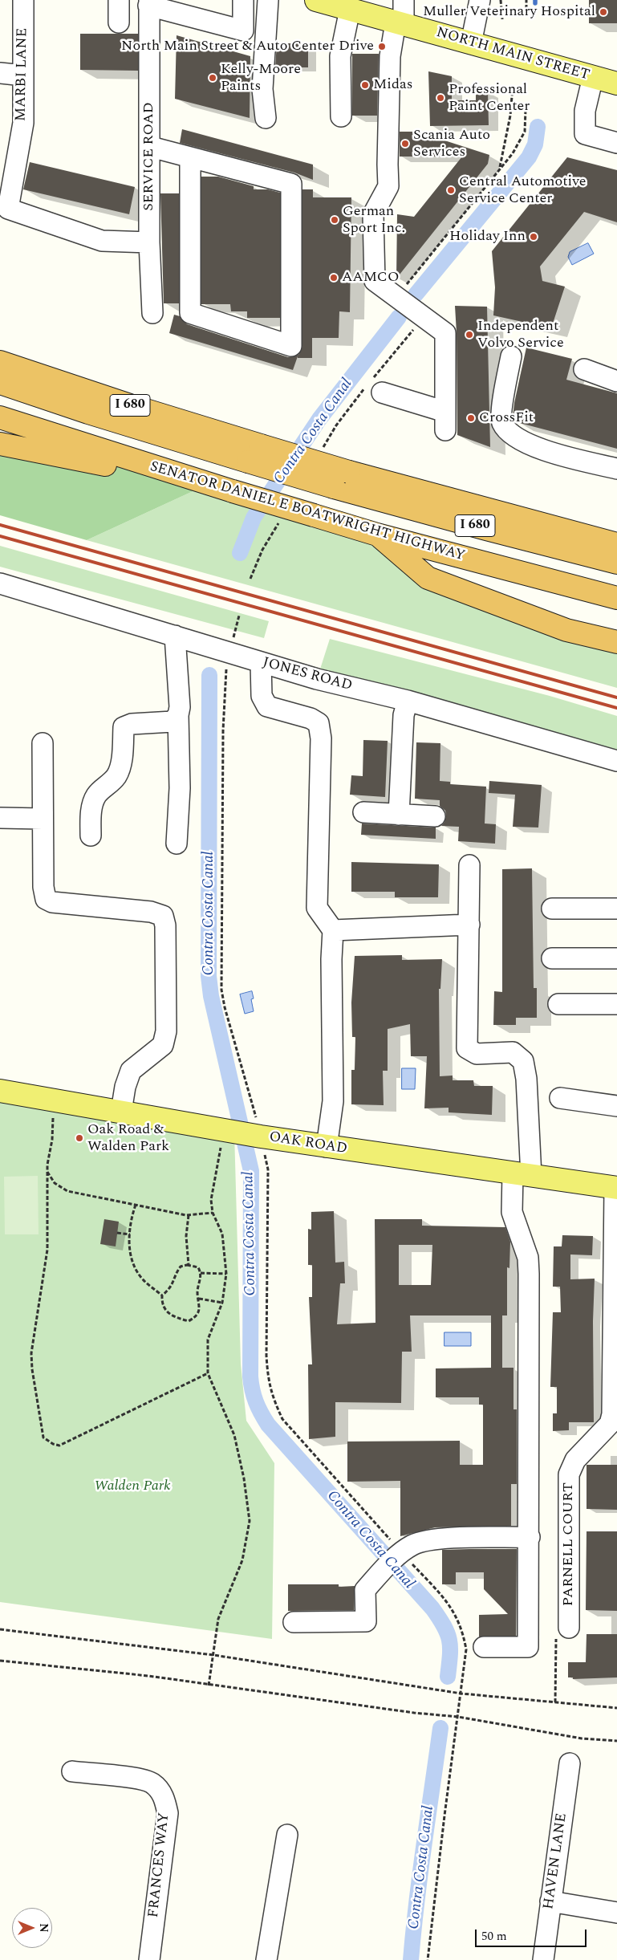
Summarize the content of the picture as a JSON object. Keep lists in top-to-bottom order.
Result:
{
  "streets": {
    "highway": ["I 680", "SENATOR DANIEL E BOATWRIGHT HIGHWAY"],
    "main road": ["NORTH MAIN STREET", "OAK ROAD"],
    "street": [
      "MARBI LANE",
      "SERVICE ROAD",
      "JONES ROAD",
      "PARNELL COURT",
      "HAVEN LANE",
      "FRANCES WAY"
    ]
  },
  "crossings": [
    ["OAK ROAD", "PARNELL COURT"]
  ],
  "water": ["Contra Costa Canal"],
  "parks": ["Walden Park"],
  "places": [
    "Muller Veterinary Hospital",
    "North Main Street & Auto Center Drive",
    "Kelly-Moore Paints",
    "Midas",
    "Professional Paint Center",
    "Scania Auto Services",
    "Central Automotive Service Center",
    "German Sport Inc.",
    "Holiday Inn",
    "AAMCO",
    "Independent Volvo Service",
    "CrossFit",
    "Oak Road & Walden Park"
  ],
  "scale_bar": "50 m",
  "north": "right"
}
